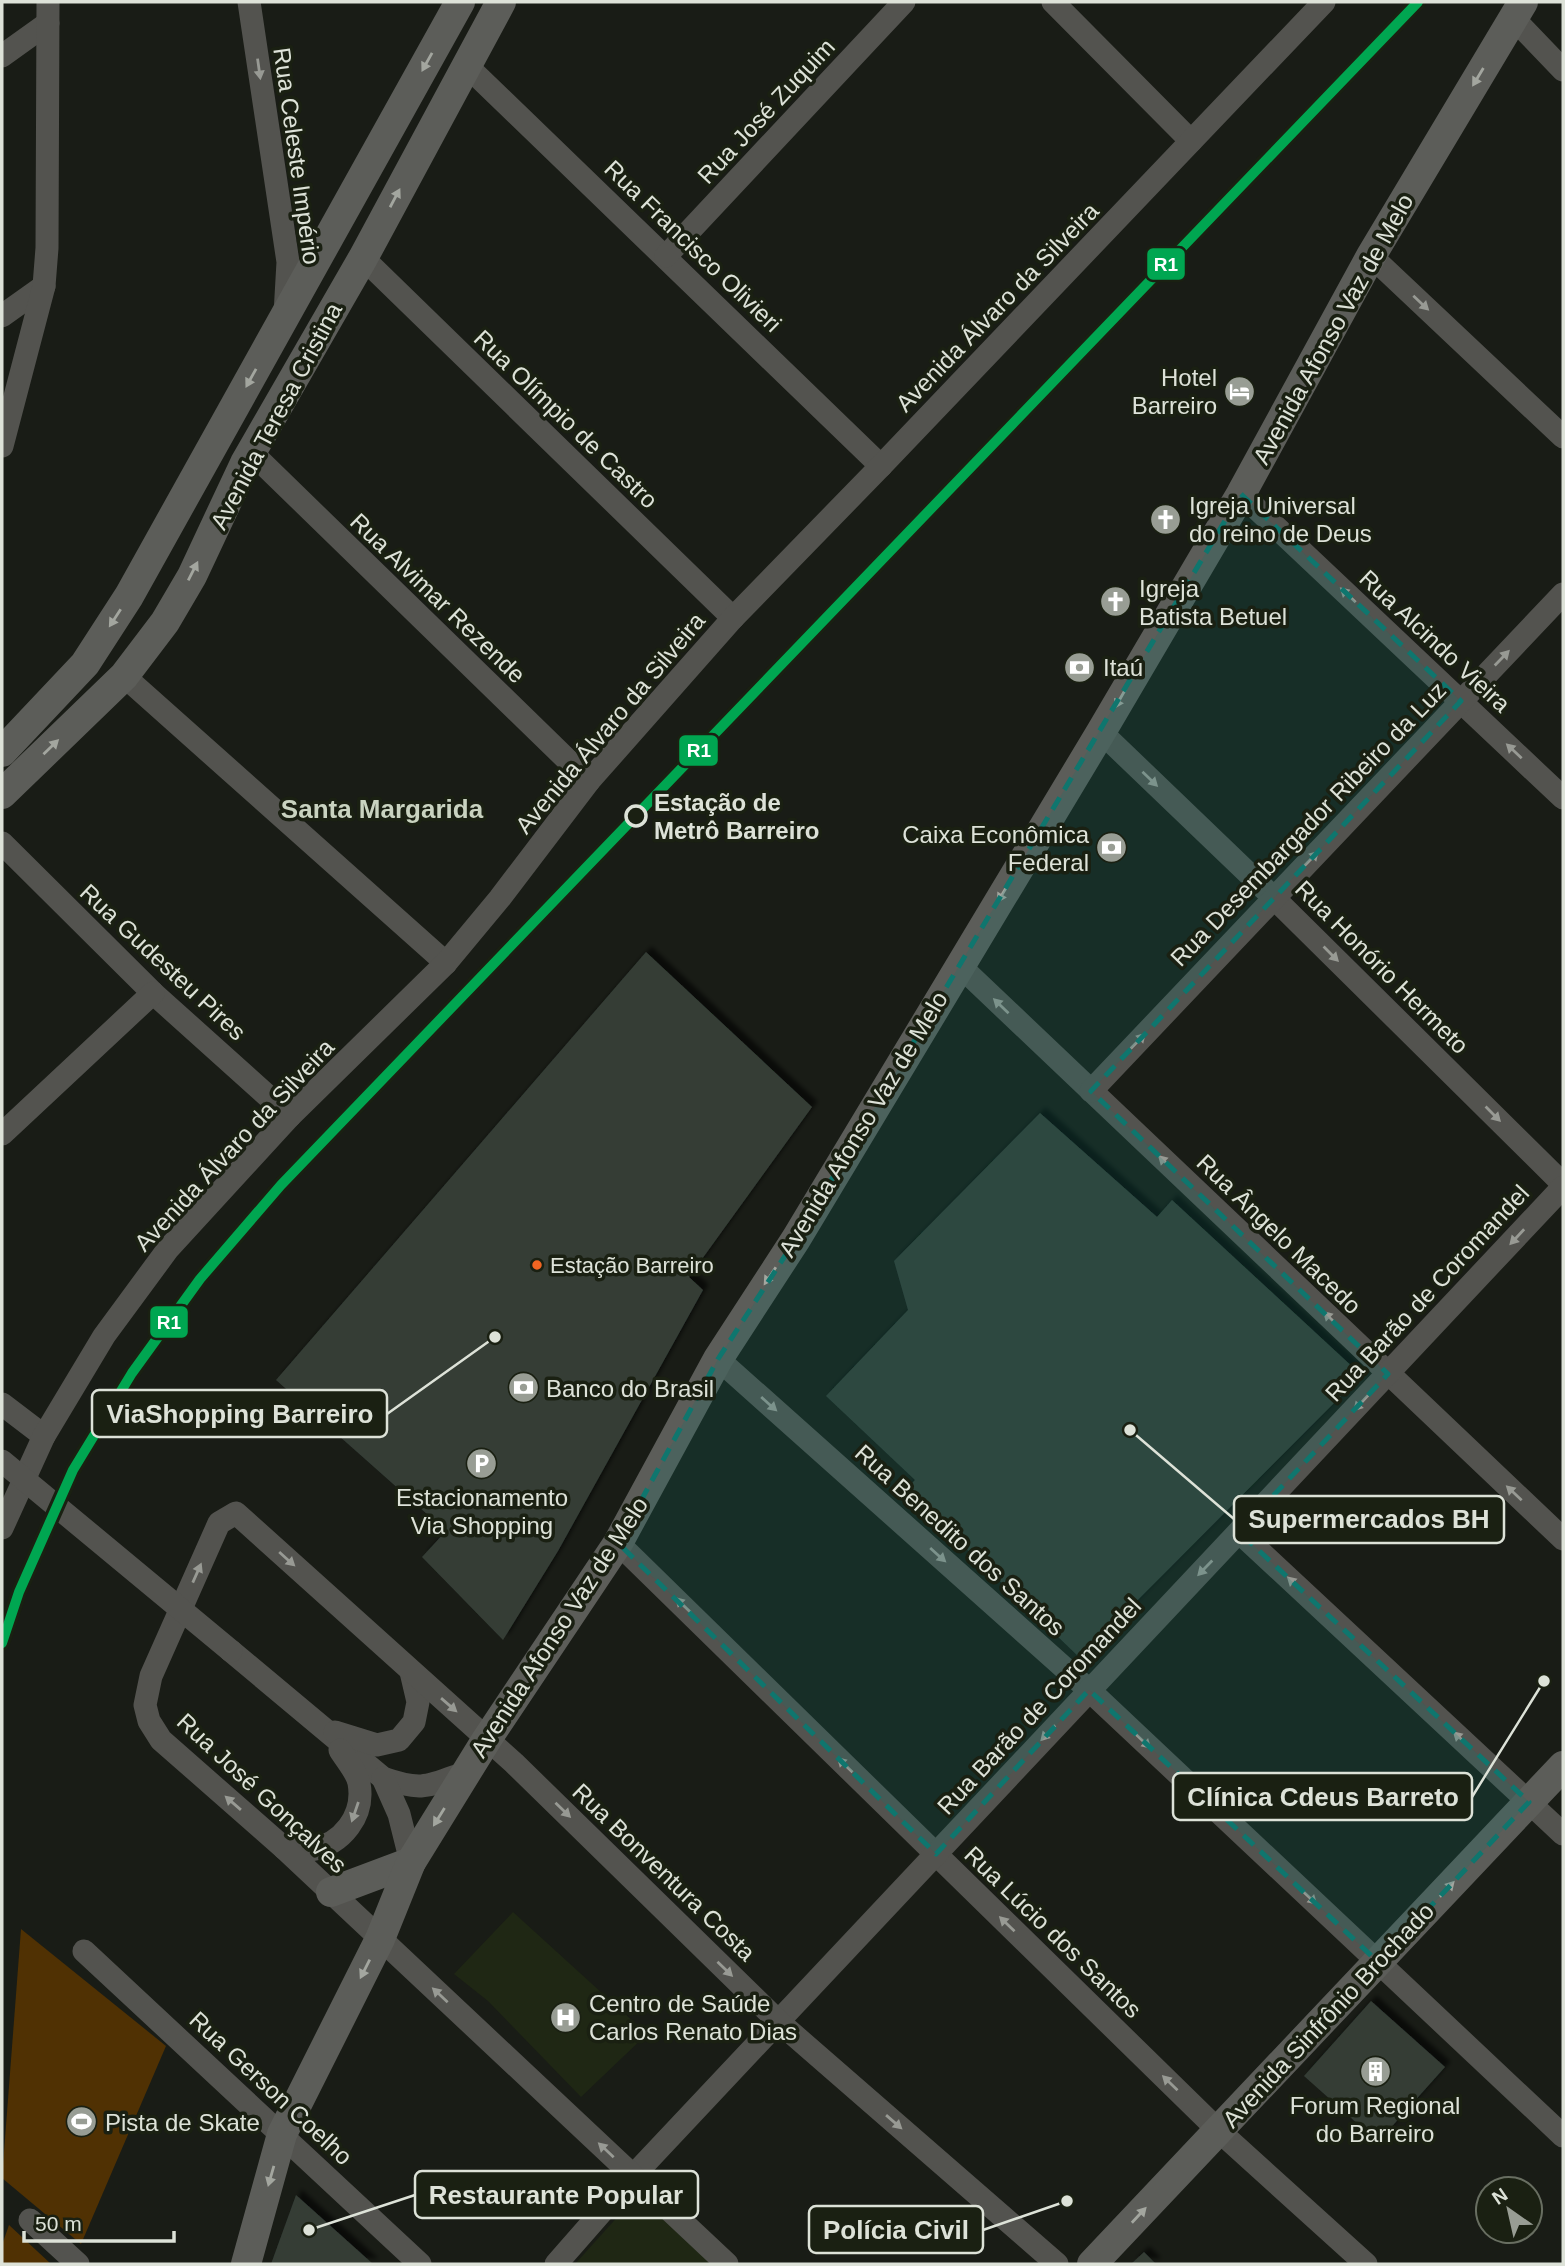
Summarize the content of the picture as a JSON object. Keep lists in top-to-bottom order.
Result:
{
  "streets": {
    "main road": ["Avenida Afonso Vaz de Melo", "Avenida Teresa Cristina", "Avenida Sinfrônio Brochado"],
    "street": [
      "Rua José Zuquim",
      "Rua Celeste Império",
      "Rua Francisco Olivieri",
      "Avenida Álvaro da Silveira",
      "Rua Olímpio de Castro",
      "Rua Alvimar Rezende",
      "Rua Alcindo Vieira",
      "Rua Desembargador Ribeiro da Luz",
      "Rua Gudesteu Pires",
      "Rua Honório Hermeto",
      "Rua Ângelo Macedo",
      "Rua Barão de Coromandel",
      "Rua Benedito dos Santos",
      "Rua José Gonçalves",
      "Rua Bonventura Costa",
      "Rua Lúcio dos Santos",
      "Rua Gerson Coelho"
    ]
  },
  "crossings": [
    ["Rua José Zuquim", "Rua Francisco Olivieri"],
    ["Rua Celeste Império", "Avenida Teresa Cristina"],
    ["Rua Francisco Olivieri", "Avenida Álvaro da Silveira"],
    ["Rua Francisco Olivieri", "Avenida Teresa Cristina"],
    ["Avenida Álvaro da Silveira", "Rua Olímpio de Castro"],
    ["Avenida Álvaro da Silveira", "Rua Alvimar Rezende"],
    ["Avenida Álvaro da Silveira", "Rua Gudesteu Pires"],
    ["Avenida Afonso Vaz de Melo", "Rua Alcindo Vieira"],
    ["Avenida Afonso Vaz de Melo", "Rua Honório Hermeto"],
    ["Avenida Afonso Vaz de Melo", "Rua Ângelo Macedo"],
    ["Avenida Afonso Vaz de Melo", "Rua Benedito dos Santos"],
    ["Avenida Afonso Vaz de Melo", "Rua José Gonçalves"],
    ["Avenida Afonso Vaz de Melo", "Rua Bonventura Costa"],
    ["Avenida Afonso Vaz de Melo", "Rua Lúcio dos Santos"],
    ["Avenida Afonso Vaz de Melo", "Rua Gerson Coelho"],
    ["Avenida Teresa Cristina", "Rua Olímpio de Castro"],
    ["Avenida Teresa Cristina", "Rua Alvimar Rezende"],
    ["Rua Alcindo Vieira", "Rua Desembargador Ribeiro da Luz"],
    ["Rua Desembargador Ribeiro da Luz", "Rua Honório Hermeto"],
    ["Rua Desembargador Ribeiro da Luz", "Rua Ângelo Macedo"],
    ["Rua Honório Hermeto", "Rua Barão de Coromandel"],
    ["Rua Ângelo Macedo", "Rua Barão de Coromandel"],
    ["Rua Barão de Coromandel", "Rua Benedito dos Santos"],
    ["Rua Barão de Coromandel", "Rua José Gonçalves"],
    ["Rua Barão de Coromandel", "Rua Bonventura Costa"],
    ["Rua Barão de Coromandel", "Rua Lúcio dos Santos"],
    ["Rua Benedito dos Santos", "Avenida Sinfrônio Brochado"],
    ["Rua José Gonçalves", "Rua Bonventura Costa"],
    ["Rua Lúcio dos Santos", "Avenida Sinfrônio Brochado"]
  ],
  "one_way": [
    "Rua Celeste Império",
    "Avenida Afonso Vaz de Melo",
    "Rua Alcindo Vieira",
    "Rua Desembargador Ribeiro da Luz",
    "Rua Honório Hermeto",
    "Rua Ângelo Macedo",
    "Rua Barão de Coromandel",
    "Rua Benedito dos Santos",
    "Rua Bonventura Costa",
    "Rua Lúcio dos Santos",
    "Avenida Sinfrônio Brochado"
  ],
  "districts": ["Santa Margarida"],
  "places": {
    "hotel": ["Hotel Barreiro"],
    "church": ["Igreja Universal do reino de Deus", "Igreja Batista Betuel"],
    "bank": ["Itaú", "Caixa Econômica Federal", "Banco do Brasil"],
    "other": [
      "Estação de Metrô Barreiro",
      "Estação Barreiro",
      "ViaShopping Barreiro",
      "Supermercados BH",
      "Clínica Cdeus Barreto",
      "Polícia Civil",
      "Restaurante Popular"
    ],
    "parking": ["Estacionamento Via Shopping"],
    "hospital": ["Centro de Saúde Carlos Renato Dias"],
    "building": ["Forum Regional do Barreiro"],
    "sports": ["Pista de Skate"]
  },
  "lines": ["transit line R1"],
  "scale_bar": "50 m",
  "north": "top left"
}
